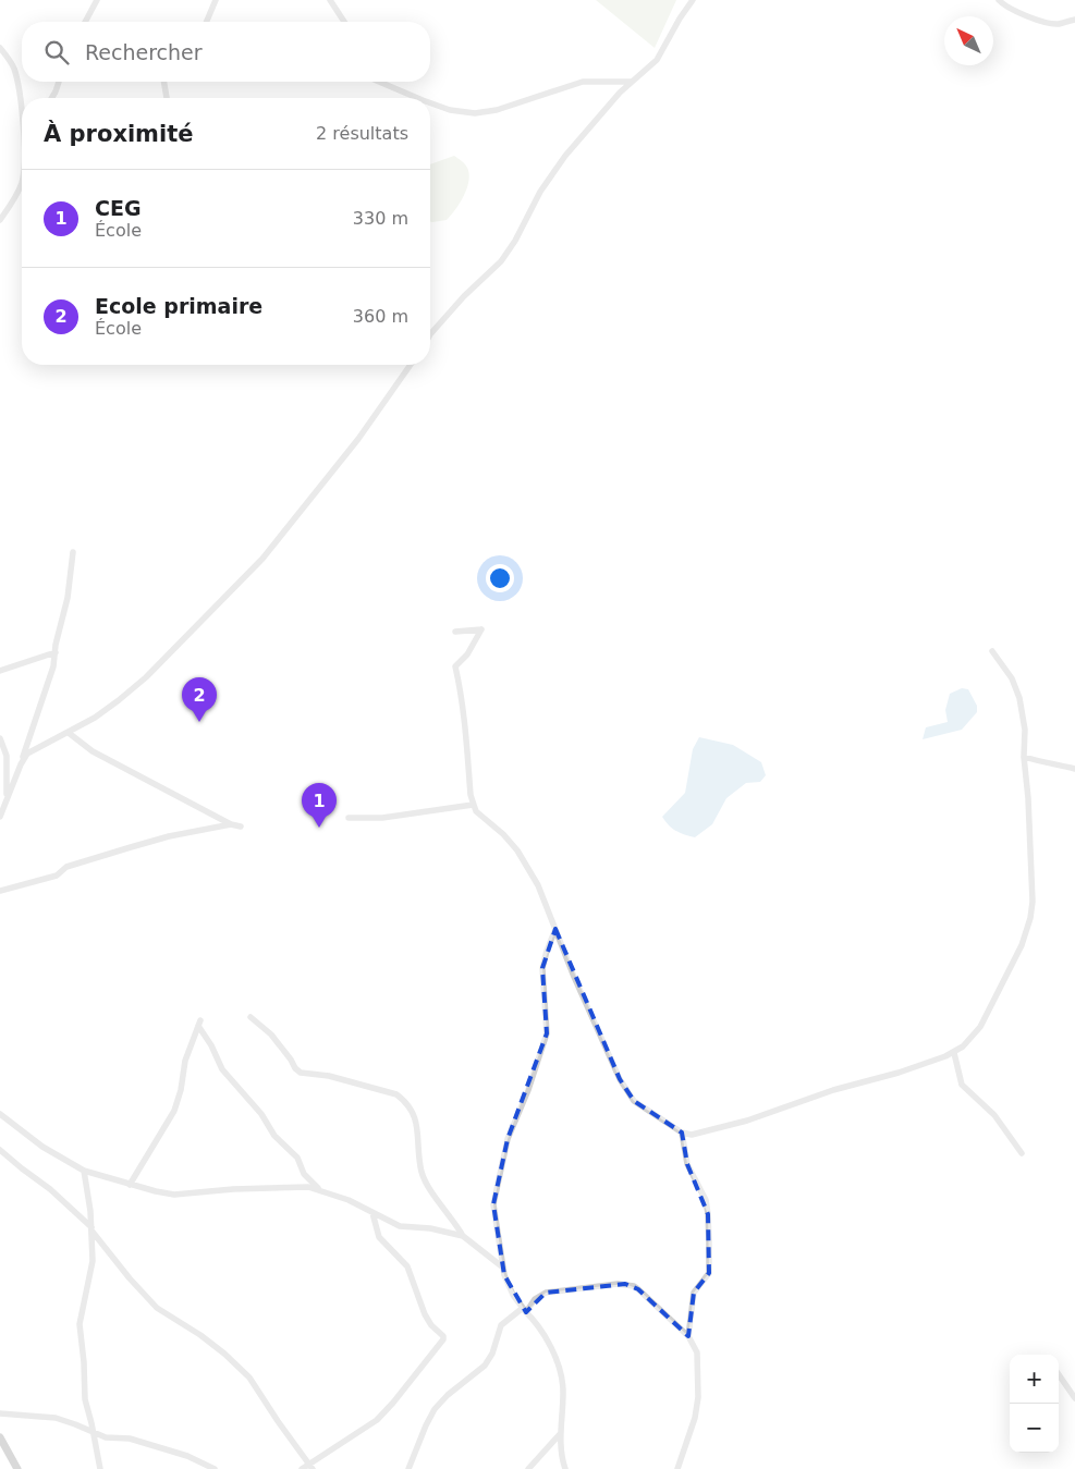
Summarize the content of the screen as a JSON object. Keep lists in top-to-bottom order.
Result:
{
  "north": "top left",
  "page": {
    "search": "Rechercher",
    "heading": ["À proximité", "2 résultats"],
    "list": [
      {
        "mark": "1",
        "name": "CEG",
        "note": "École",
        "value": "330 m"
      },
      {
        "mark": "2",
        "name": "Ecole primaire",
        "note": "École",
        "value": "360 m"
      }
    ],
    "pins": ["2", "1"],
    "map_buttons": ["+", "−"]
  }
}
